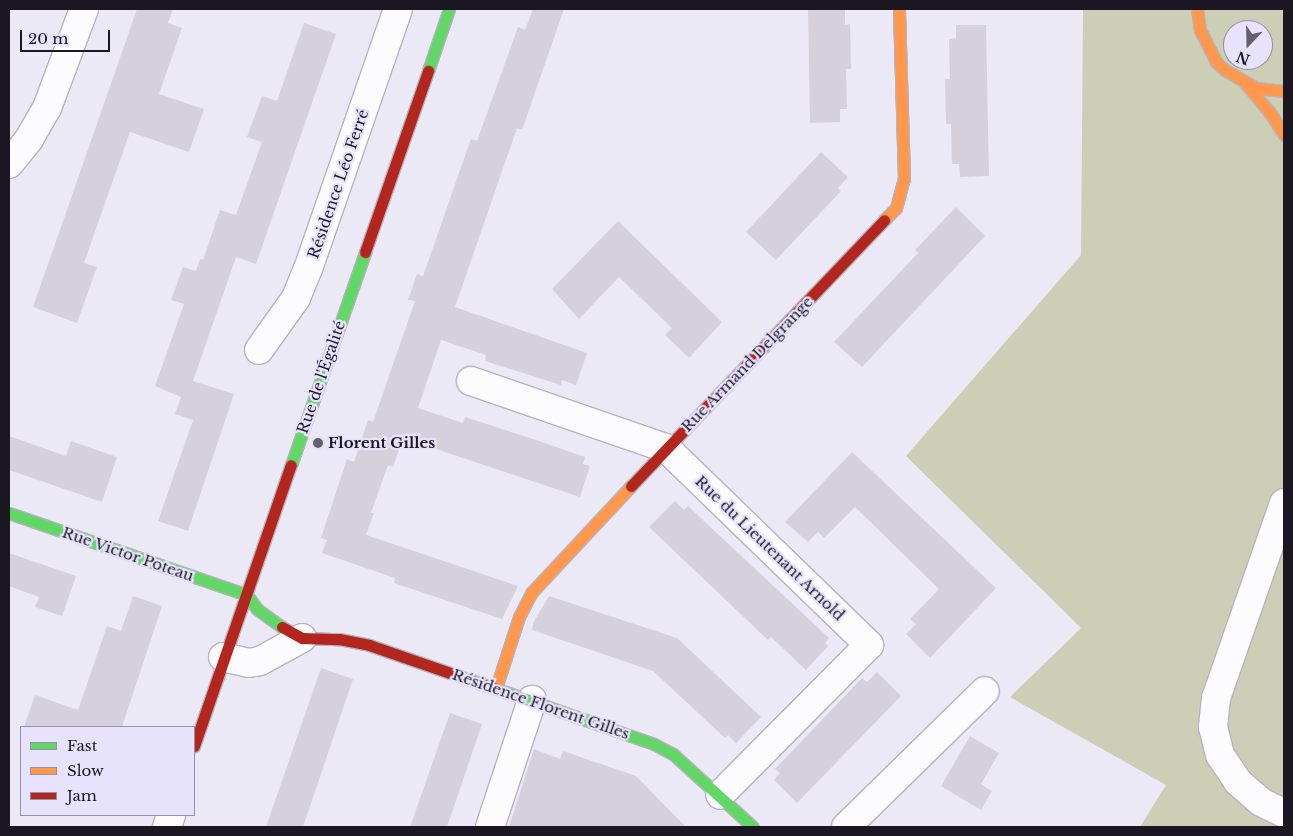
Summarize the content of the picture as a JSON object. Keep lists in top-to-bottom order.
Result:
{
  "streets": {
    "street": [
      "Résidence Léo Ferré",
      "Rue Armand Delgrange",
      "Rue de l'Égalité",
      "Rue du Lieutenant Arnold",
      "Rue Victor Poteau",
      "Résidence Florent Gilles"
    ]
  },
  "crossings": [
    ["Rue Armand Delgrange", "Rue du Lieutenant Arnold"],
    ["Rue Armand Delgrange", "Résidence Florent Gilles"],
    ["Rue de l'Égalité", "Rue Victor Poteau"],
    ["Rue de l'Égalité", "Résidence Florent Gilles"],
    ["Rue du Lieutenant Arnold", "Résidence Florent Gilles"],
    ["Rue Victor Poteau", "Résidence Florent Gilles"]
  ],
  "places": ["Florent Gilles"],
  "legend": ["Fast", "Slow", "Jam"],
  "scale_bar": "20 m",
  "north": "bottom"
}
